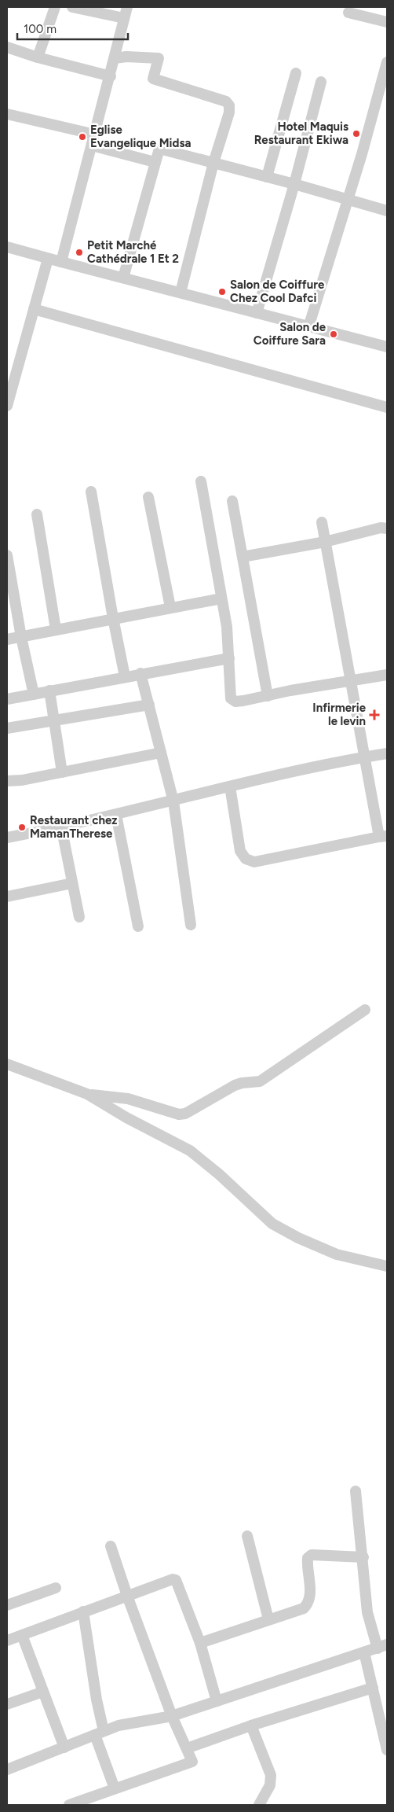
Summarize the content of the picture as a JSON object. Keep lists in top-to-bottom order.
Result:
{
  "places": {
    "other": [
      "Hotel Maquis Restaurant Ekiwa",
      "Eglise Evangelique Midsa",
      "Petit Marché Cathédrale 1 Et 2",
      "Salon de Coiffure Chez Cool Dafci",
      "Salon de Coiffure Sara",
      "Restaurant chez MamanTherese"
    ],
    "health": ["Infirmerie le levin"]
  },
  "scale_bar": "100 m"
}
